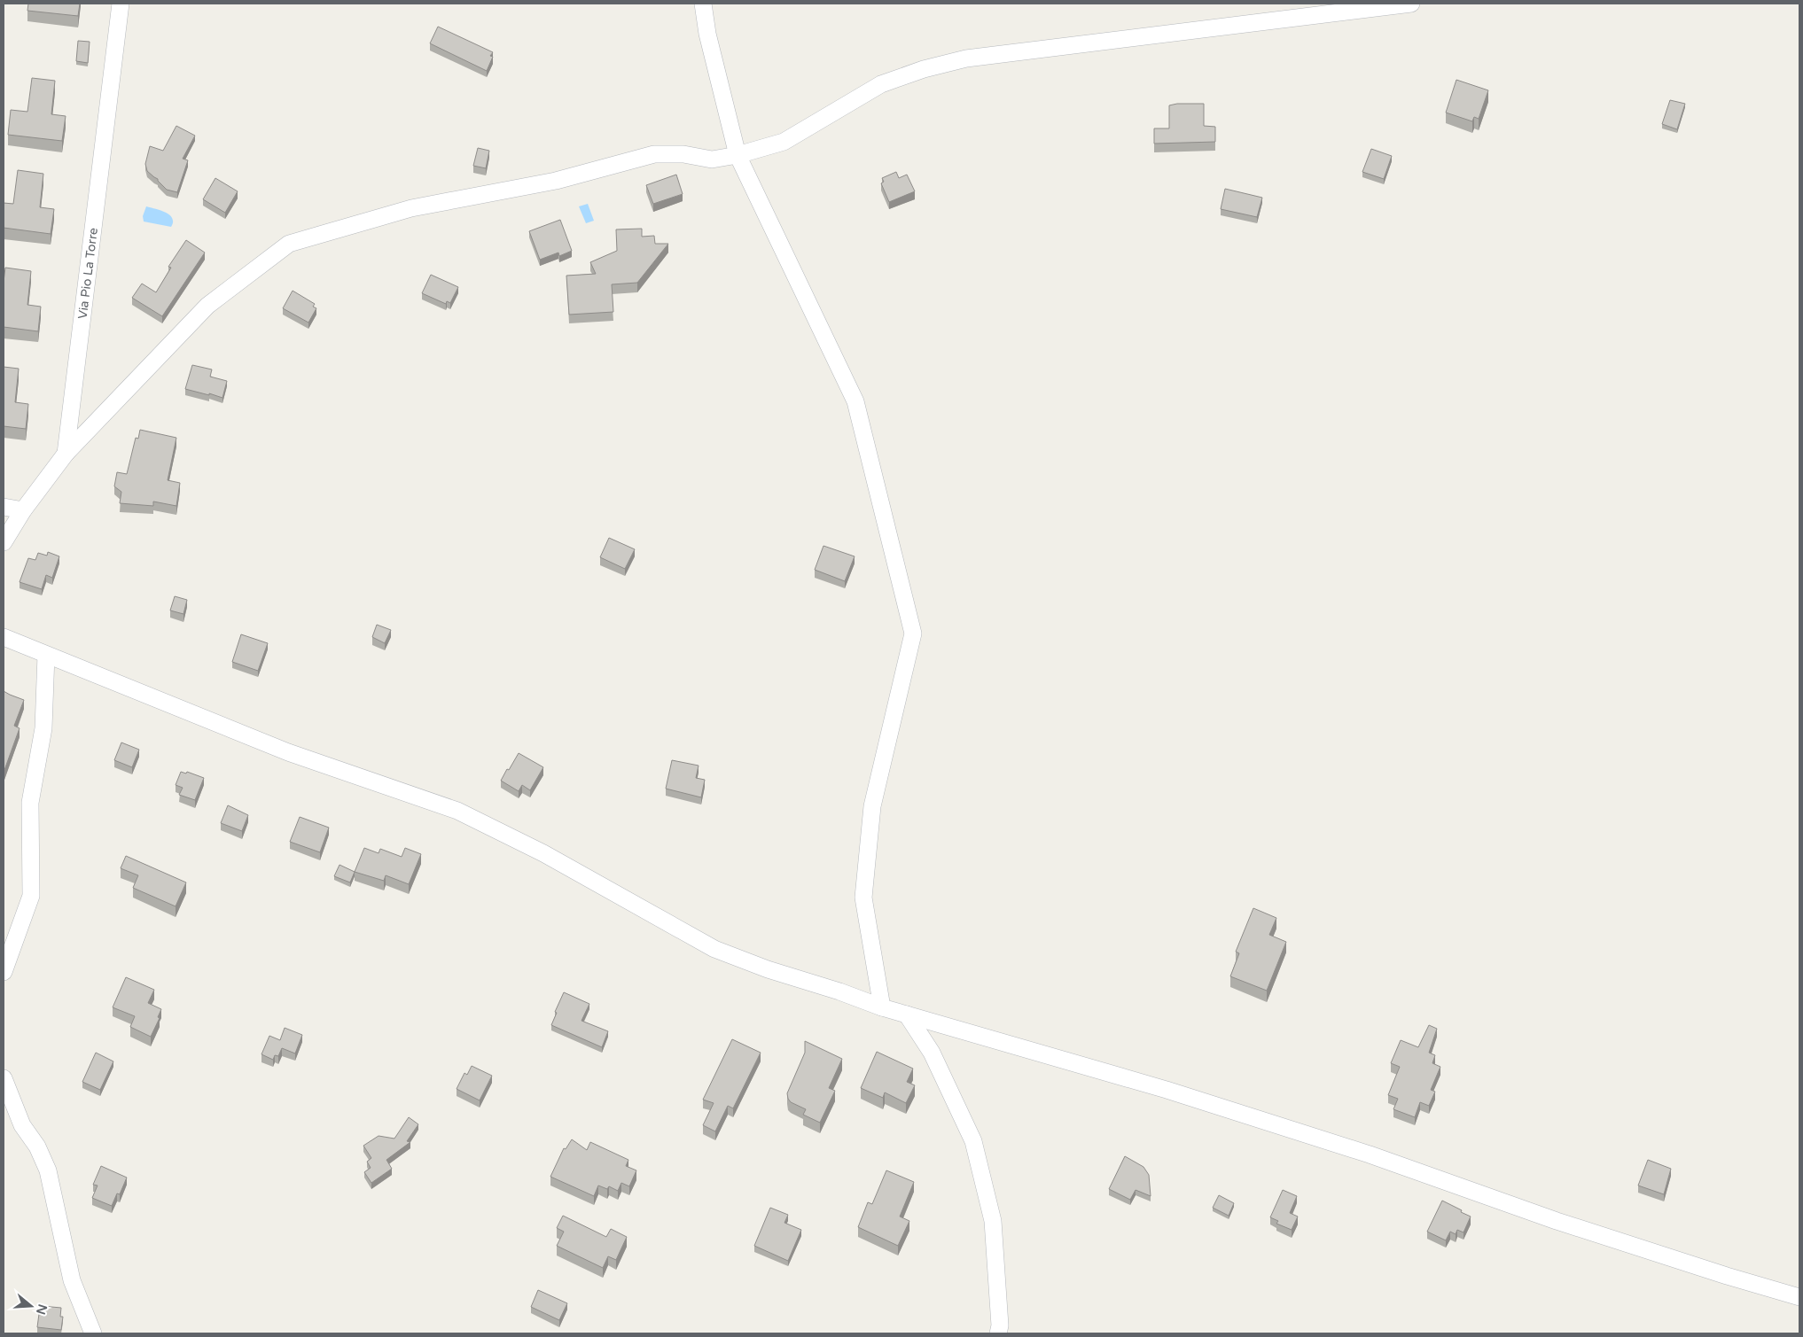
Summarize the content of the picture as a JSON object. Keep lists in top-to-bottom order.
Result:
{
  "streets": {
    "street": ["Via Pio La Torre"]
  },
  "north": "right"
}
